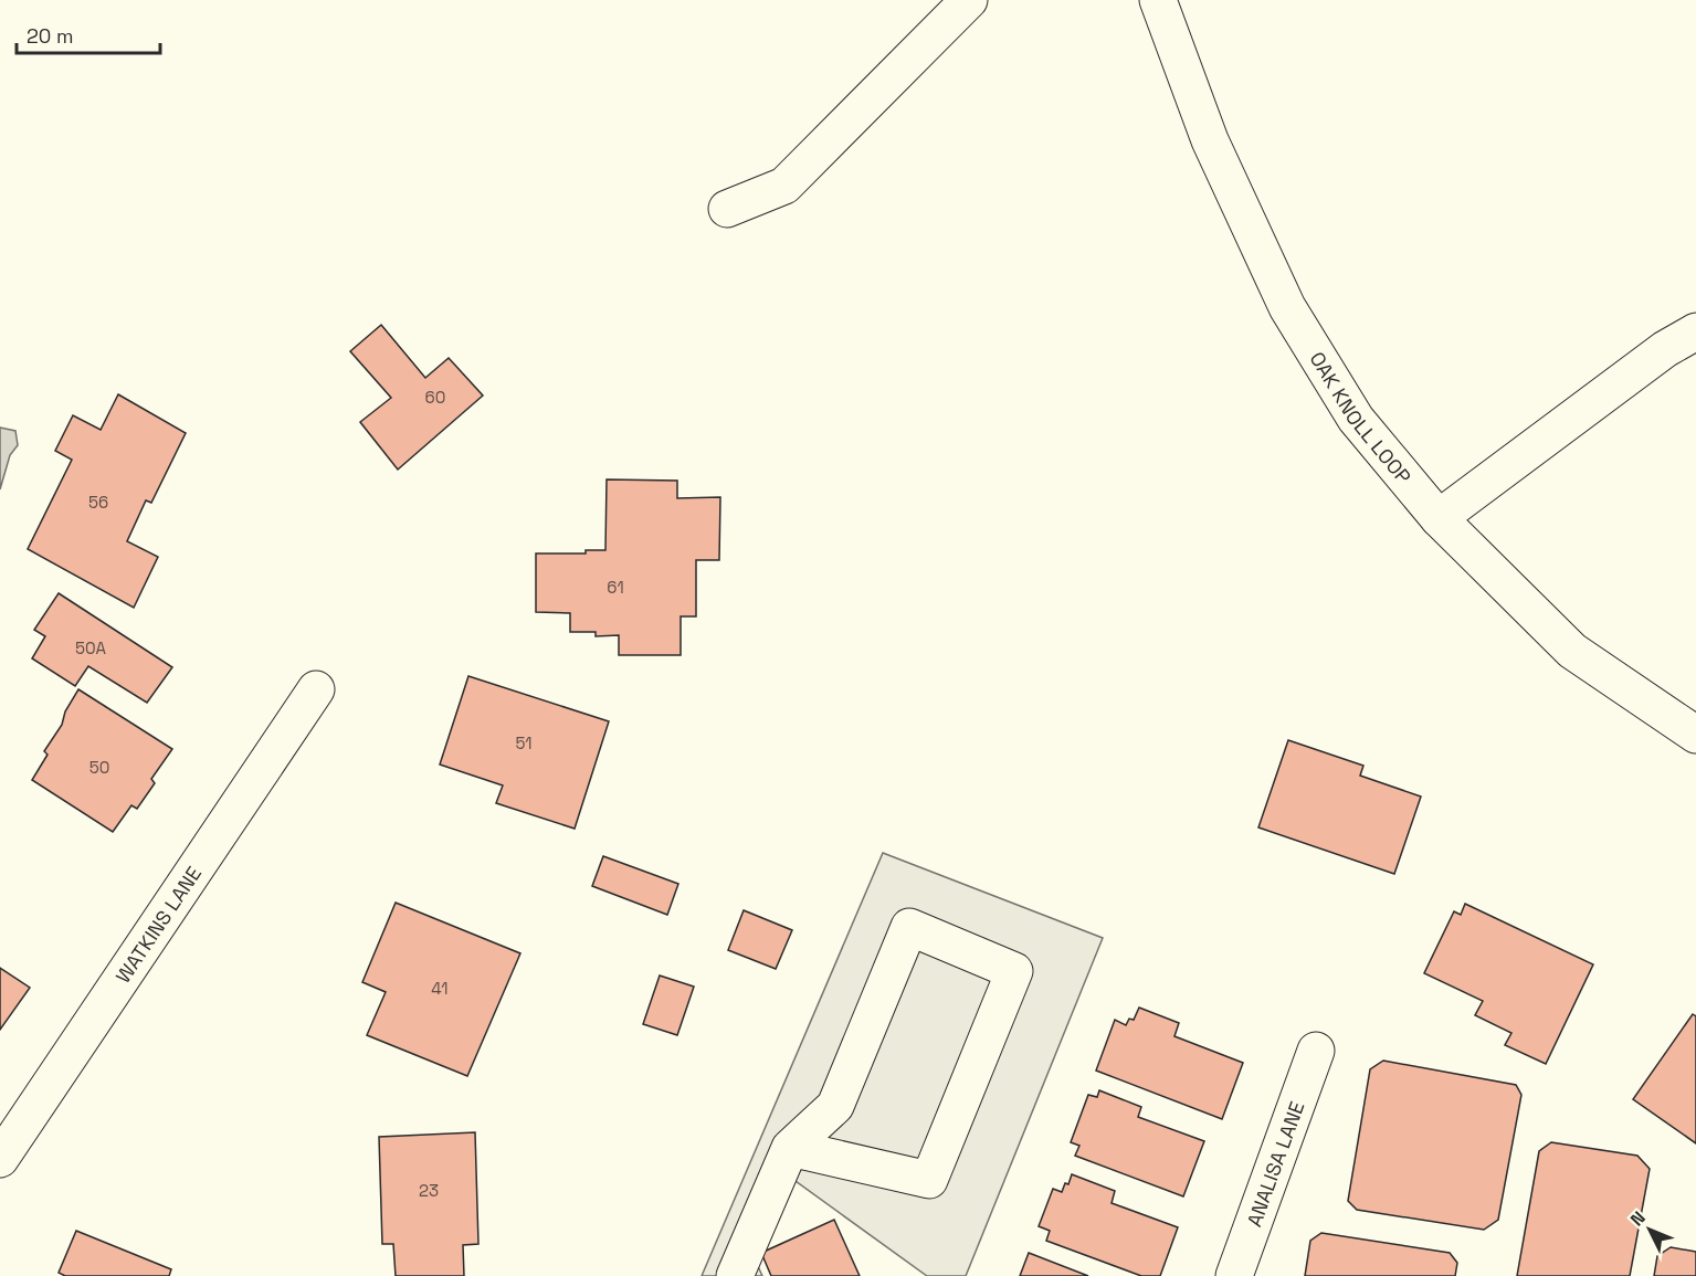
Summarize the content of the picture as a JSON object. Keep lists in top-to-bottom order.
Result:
{
  "streets": {
    "street": ["OAK KNOLL LOOP", "WATKINS LANE", "ANALISA LANE"]
  },
  "house_numbers": [
    "60",
    "56",
    "61",
    "50A",
    "51",
    "50",
    "41",
    "23"
  ],
  "scale_bar": "20 m",
  "north": "top left"
}
